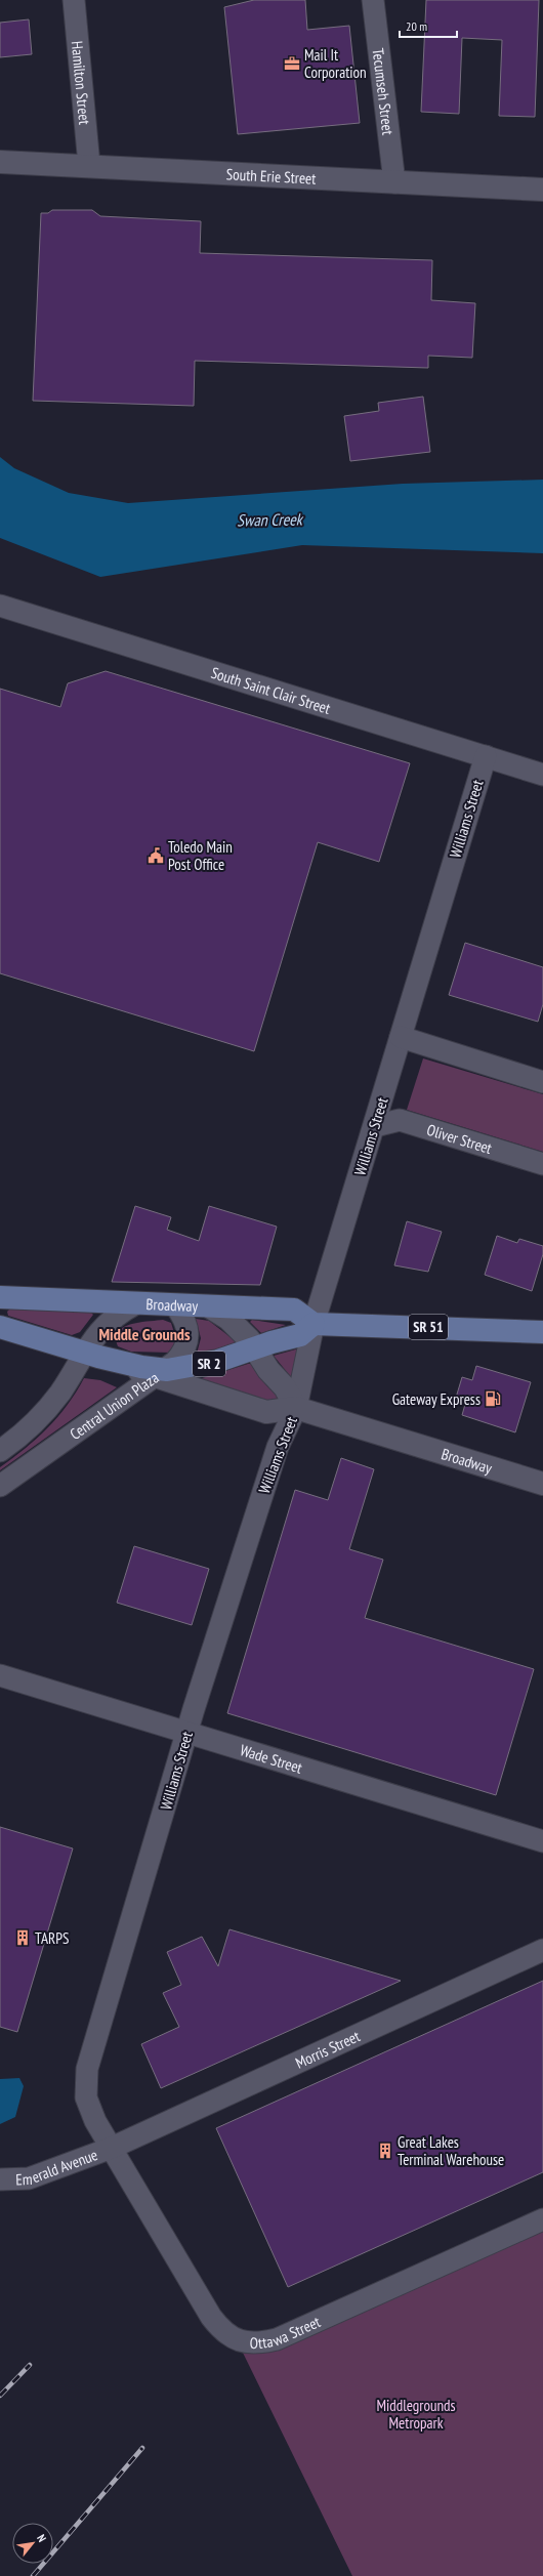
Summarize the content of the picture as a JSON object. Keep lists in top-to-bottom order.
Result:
{
  "streets": {
    "main road": ["Broadway", "SR 51", "SR 2"],
    "street": [
      "Hamilton Street",
      "Tecumseh Street",
      "South Erie Street",
      "South Saint Clair Street",
      "Williams Street",
      "Oliver Street",
      "Central Union Plaza",
      "Wade Street",
      "Morris Street",
      "Emerald Avenue",
      "Ottawa Street"
    ]
  },
  "crossings": [
    ["Hamilton Street", "South Erie Street"],
    ["Tecumseh Street", "South Erie Street"],
    ["South Saint Clair Street", "Williams Street"],
    ["Williams Street", "Oliver Street"],
    ["Williams Street", "Broadway"],
    ["Williams Street", "SR 51"],
    ["Williams Street", "SR 2"],
    ["Williams Street", "Wade Street"],
    ["Williams Street", "Morris Street"],
    ["Williams Street", "Emerald Avenue"],
    ["Williams Street", "Ottawa Street"],
    ["Broadway", "SR 2"],
    ["Broadway", "Central Union Plaza"],
    ["SR 51", "SR 2"],
    ["SR 2", "Central Union Plaza"],
    ["Morris Street", "Emerald Avenue"],
    ["Morris Street", "Ottawa Street"],
    ["Emerald Avenue", "Ottawa Street"]
  ],
  "districts": ["Middle Grounds"],
  "water": ["Swan Creek"],
  "parks": ["Middlegrounds Metropark"],
  "places": {
    "office": ["Mail It Corporation"],
    "public building": ["Toledo Main Post Office"],
    "fuel station": ["Gateway Express"],
    "building": ["TARPS", "Great Lakes Terminal Warehouse"]
  },
  "scale_bar": "20 m",
  "north": "top right"
}
